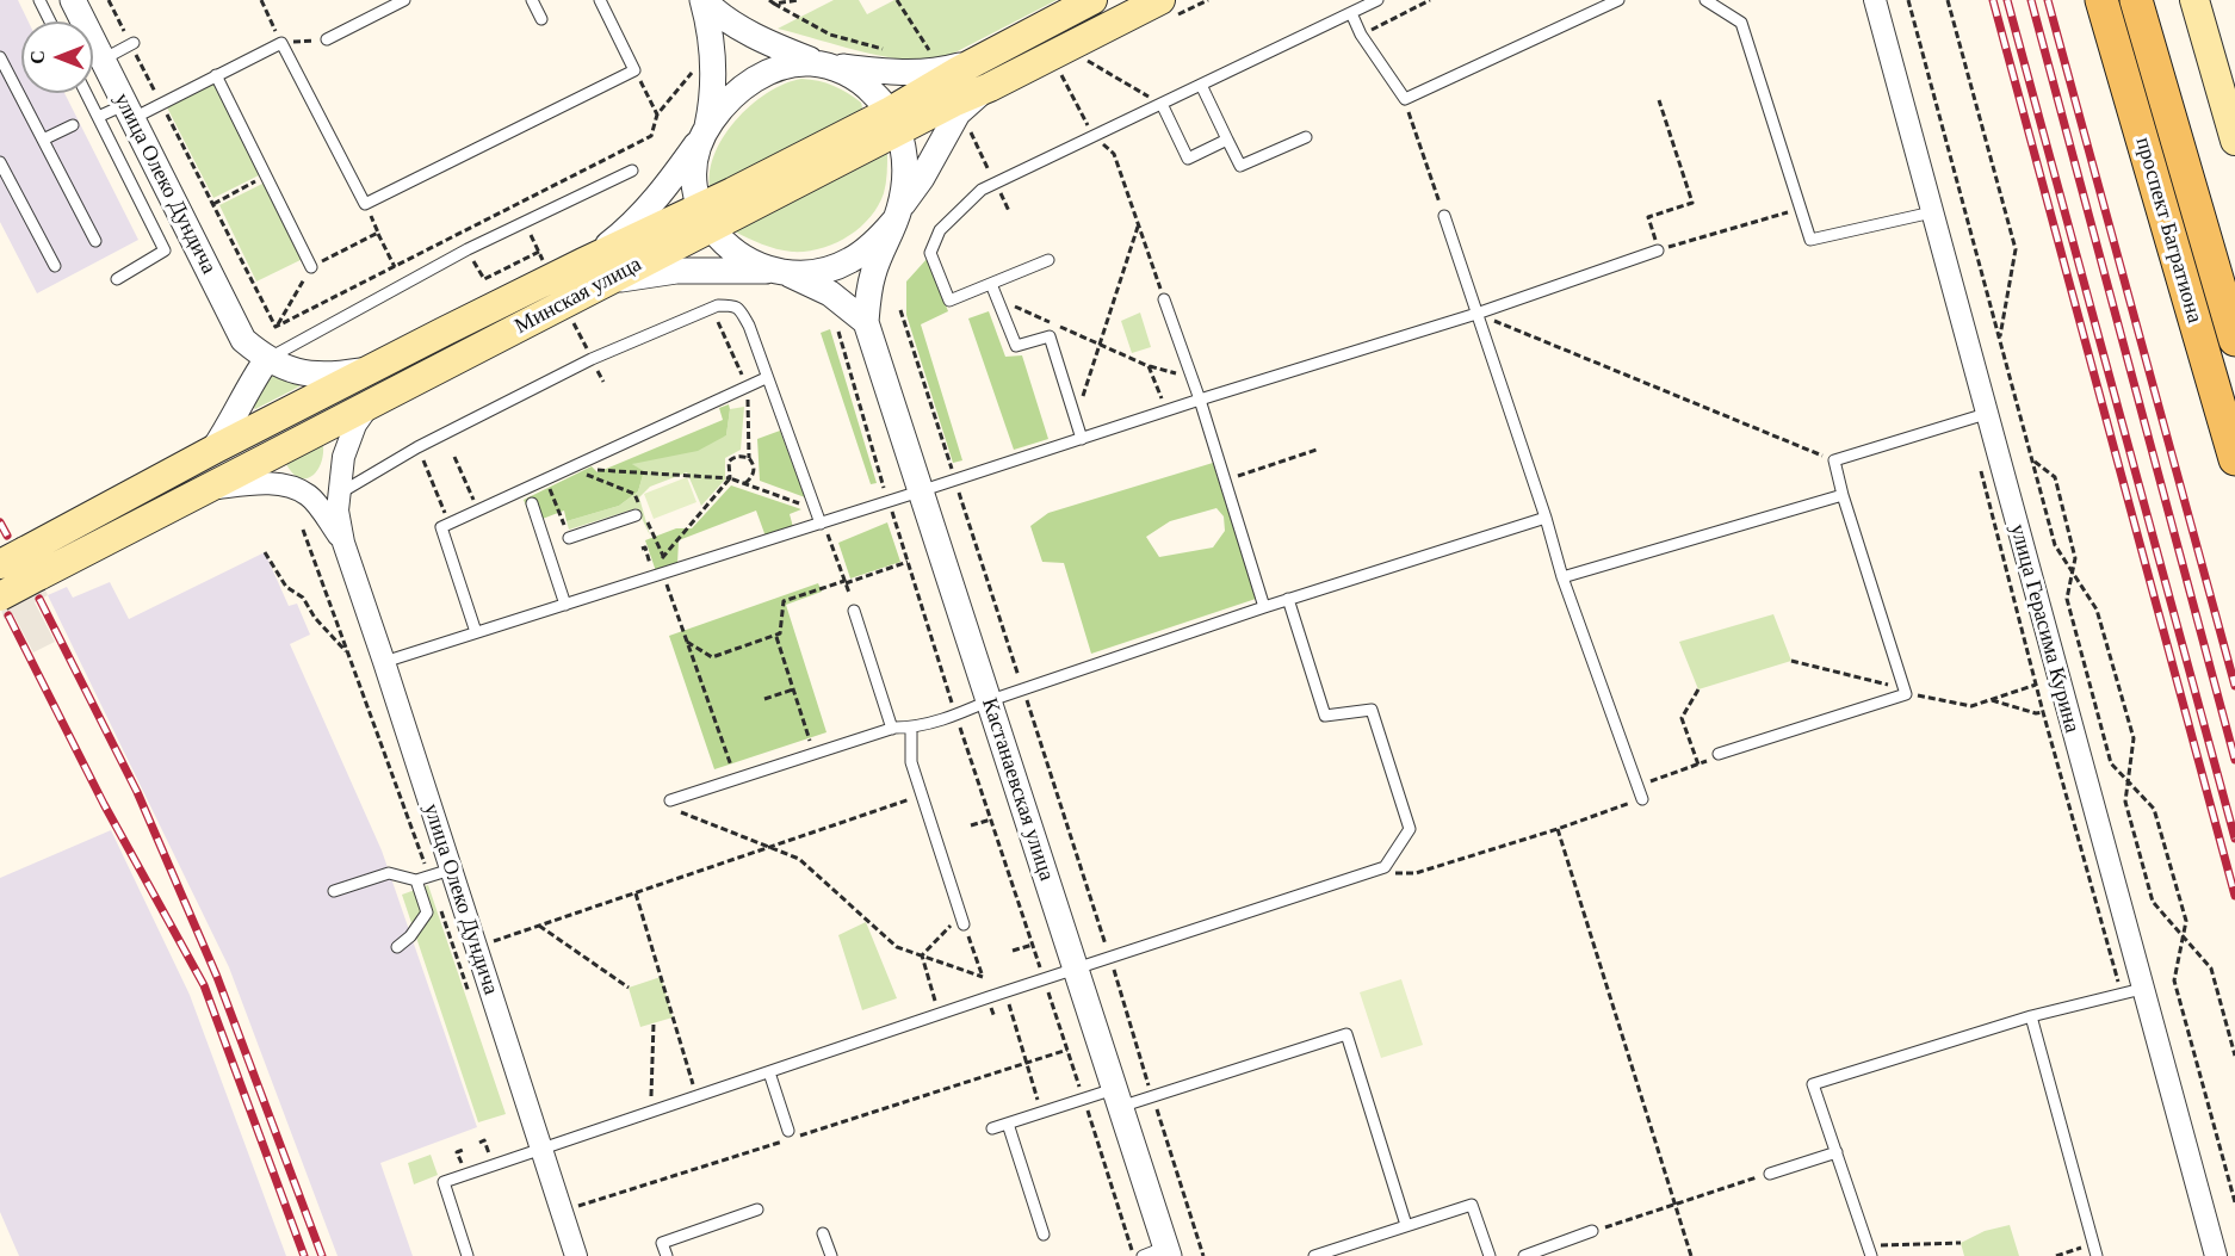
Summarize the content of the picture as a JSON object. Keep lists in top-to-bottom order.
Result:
{
  "streets": {
    "main road": ["проспект Багратиона", "Минская улица"],
    "street": ["улица Олеко Дундича", "улица Герасима Курина", "Кастанаевская улица"]
  },
  "crossings": [
    ["улица Олеко Дундича", "Минская улица"],
    ["Минская улица", "Кастанаевская улица"]
  ],
  "north": "left"
}
